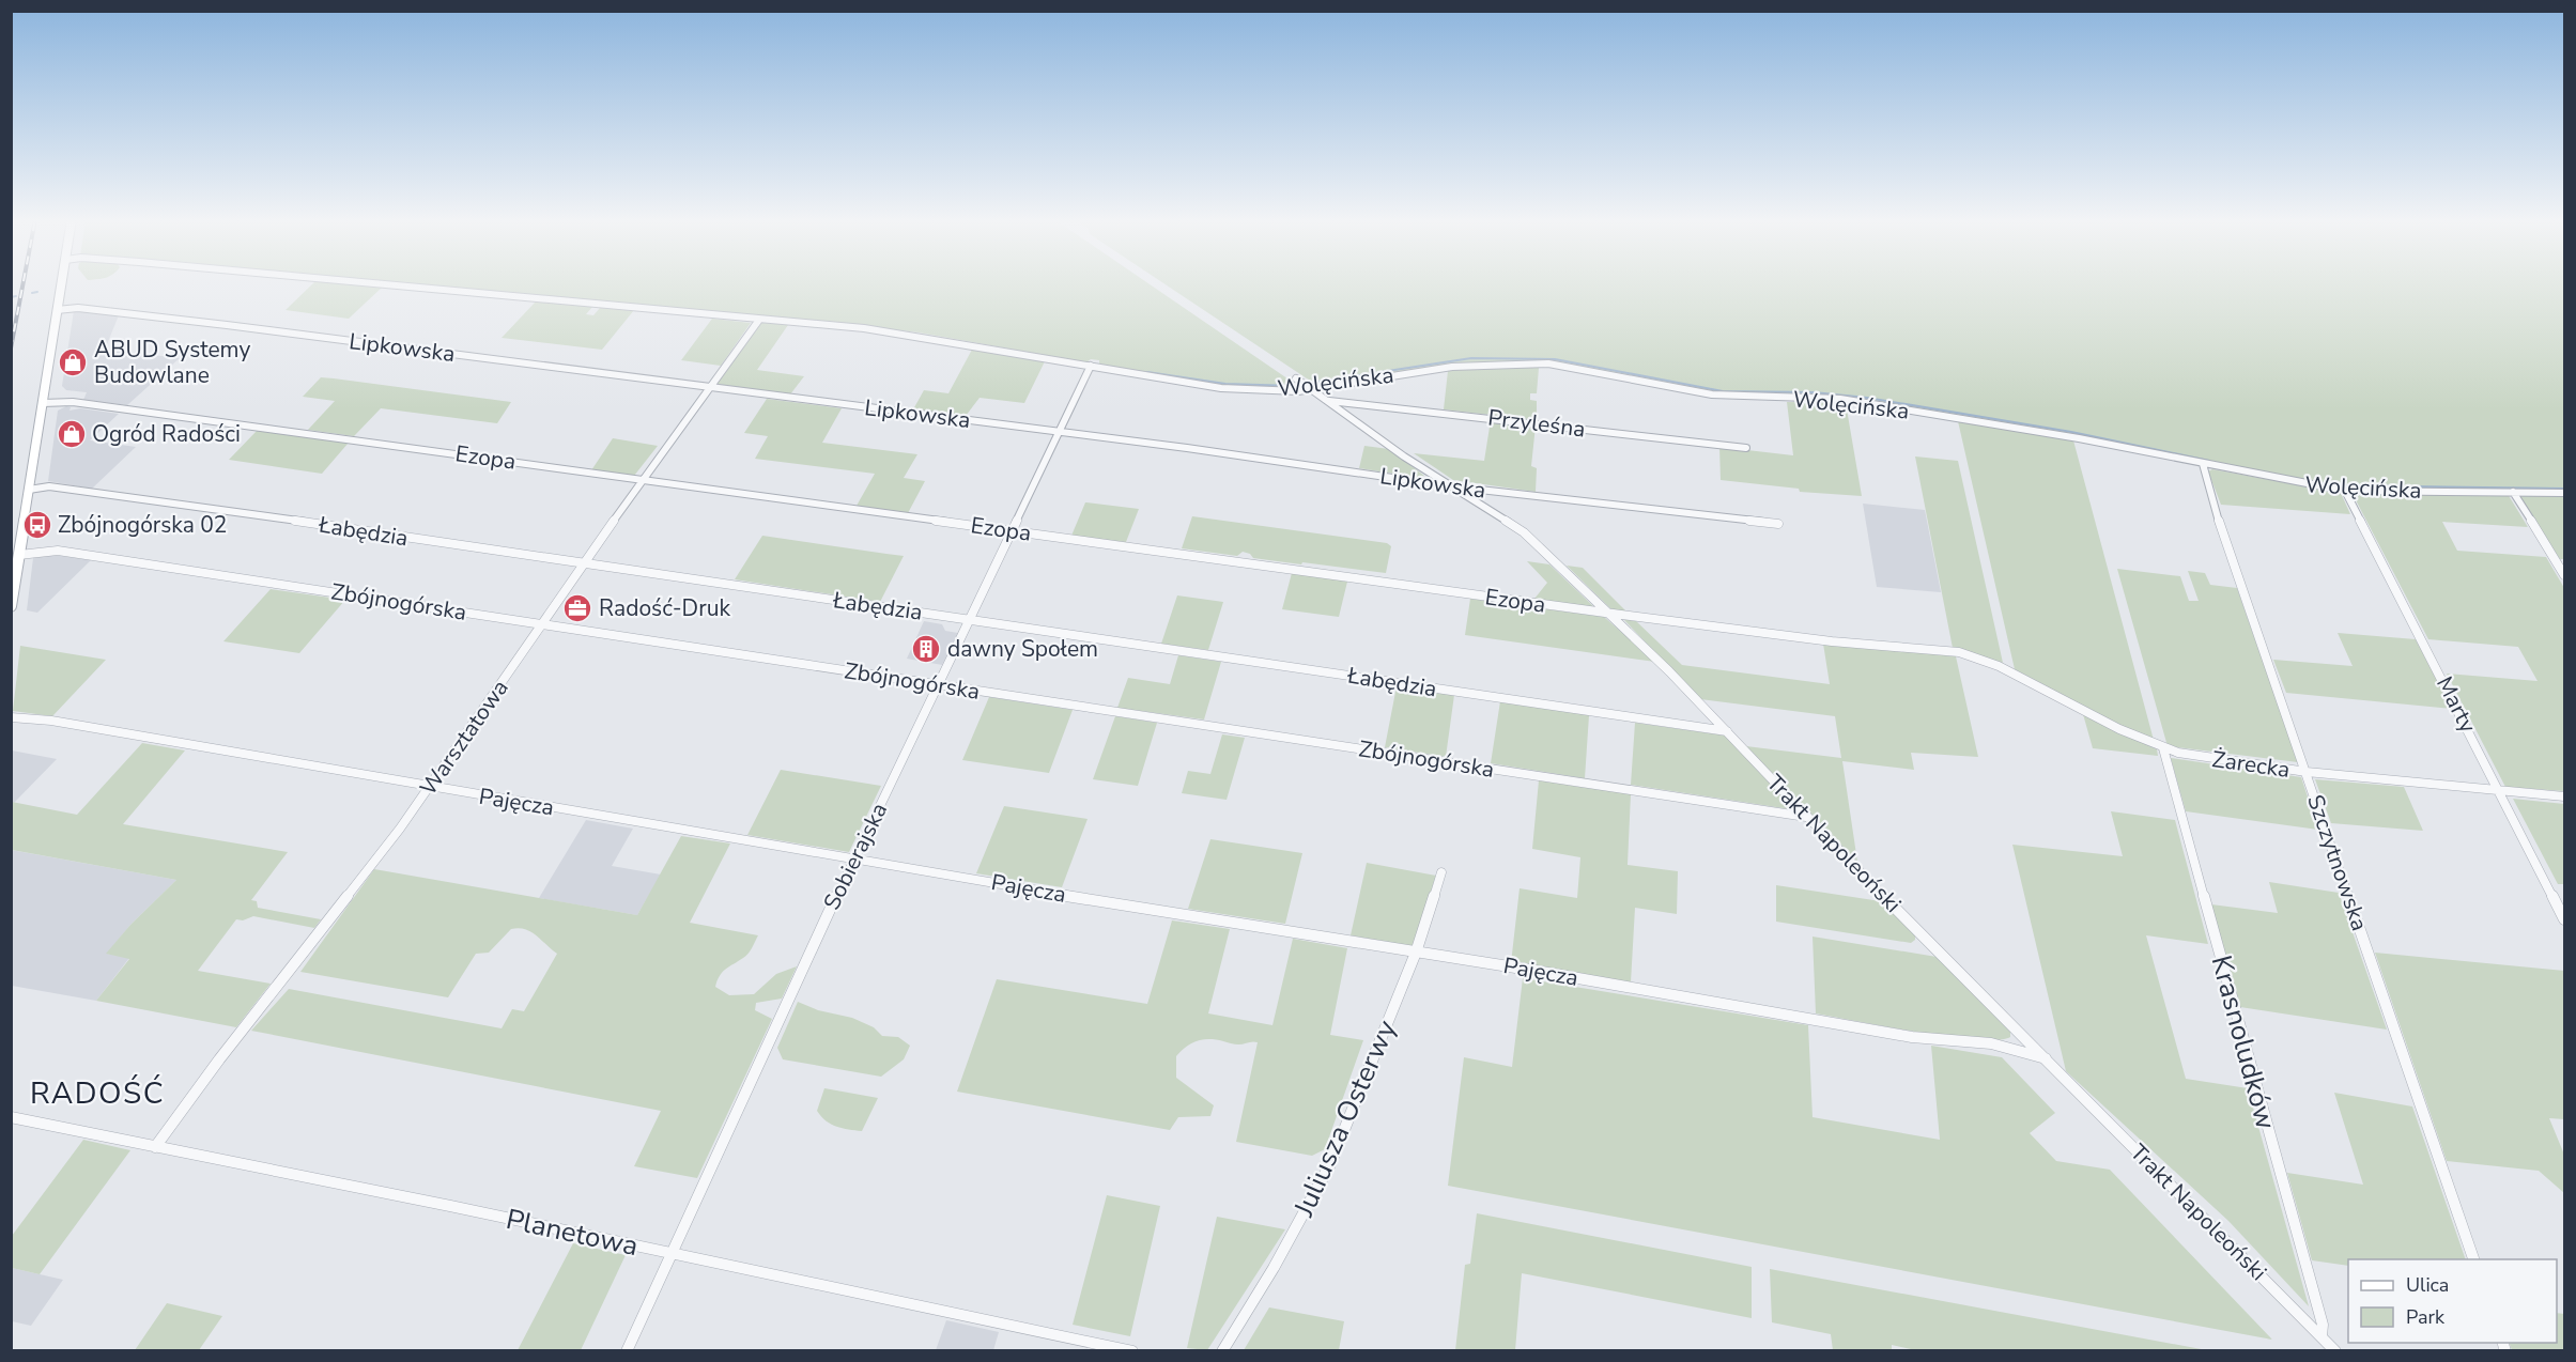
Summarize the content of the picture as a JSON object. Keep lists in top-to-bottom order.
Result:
{
  "streets": {
    "street": [
      "Lipkowska",
      "Wolęcińska",
      "Przyleśna",
      "Ezopa",
      "Łabędzia",
      "Zbójnogórska",
      "Marty",
      "Warsztatowa",
      "Żarecka",
      "Pajęcza",
      "Trakt Napoleoński",
      "Sobierajska",
      "Szczytnowska",
      "Krasnoludków",
      "Juliusza Osterwy",
      "Planetowa"
    ]
  },
  "crossings": [
    ["Lipkowska", "Warsztatowa"],
    ["Lipkowska", "Trakt Napoleoński"],
    ["Lipkowska", "Sobierajska"],
    ["Wolęcińska", "Marty"],
    ["Wolęcińska", "Warsztatowa"],
    ["Wolęcińska", "Trakt Napoleoński"],
    ["Wolęcińska", "Sobierajska"],
    ["Wolęcińska", "Szczytnowska"],
    ["Przyleśna", "Trakt Napoleoński"],
    ["Ezopa", "Warsztatowa"],
    ["Ezopa", "Żarecka"],
    ["Ezopa", "Trakt Napoleoński"],
    ["Ezopa", "Sobierajska"],
    ["Łabędzia", "Warsztatowa"],
    ["Łabędzia", "Trakt Napoleoński"],
    ["Łabędzia", "Sobierajska"],
    ["Zbójnogórska", "Warsztatowa"],
    ["Zbójnogórska", "Trakt Napoleoński"],
    ["Zbójnogórska", "Sobierajska"],
    ["Marty", "Żarecka"],
    ["Warsztatowa", "Pajęcza"],
    ["Warsztatowa", "Planetowa"],
    ["Żarecka", "Szczytnowska"],
    ["Żarecka", "Krasnoludków"],
    ["Pajęcza", "Trakt Napoleoński"],
    ["Pajęcza", "Sobierajska"],
    ["Pajęcza", "Juliusza Osterwy"],
    ["Trakt Napoleoński", "Krasnoludków"],
    ["Sobierajska", "Planetowa"]
  ],
  "districts": ["RADOŚĆ"],
  "places": {
    "shop": ["ABUD Systemy Budowlane", "Ogród Radości"],
    "bus stop": ["Zbójnogórska 02"],
    "office": ["Radość-Druk"],
    "building": ["dawny Społem"]
  },
  "legend": ["Ulica", "Park"]
}
